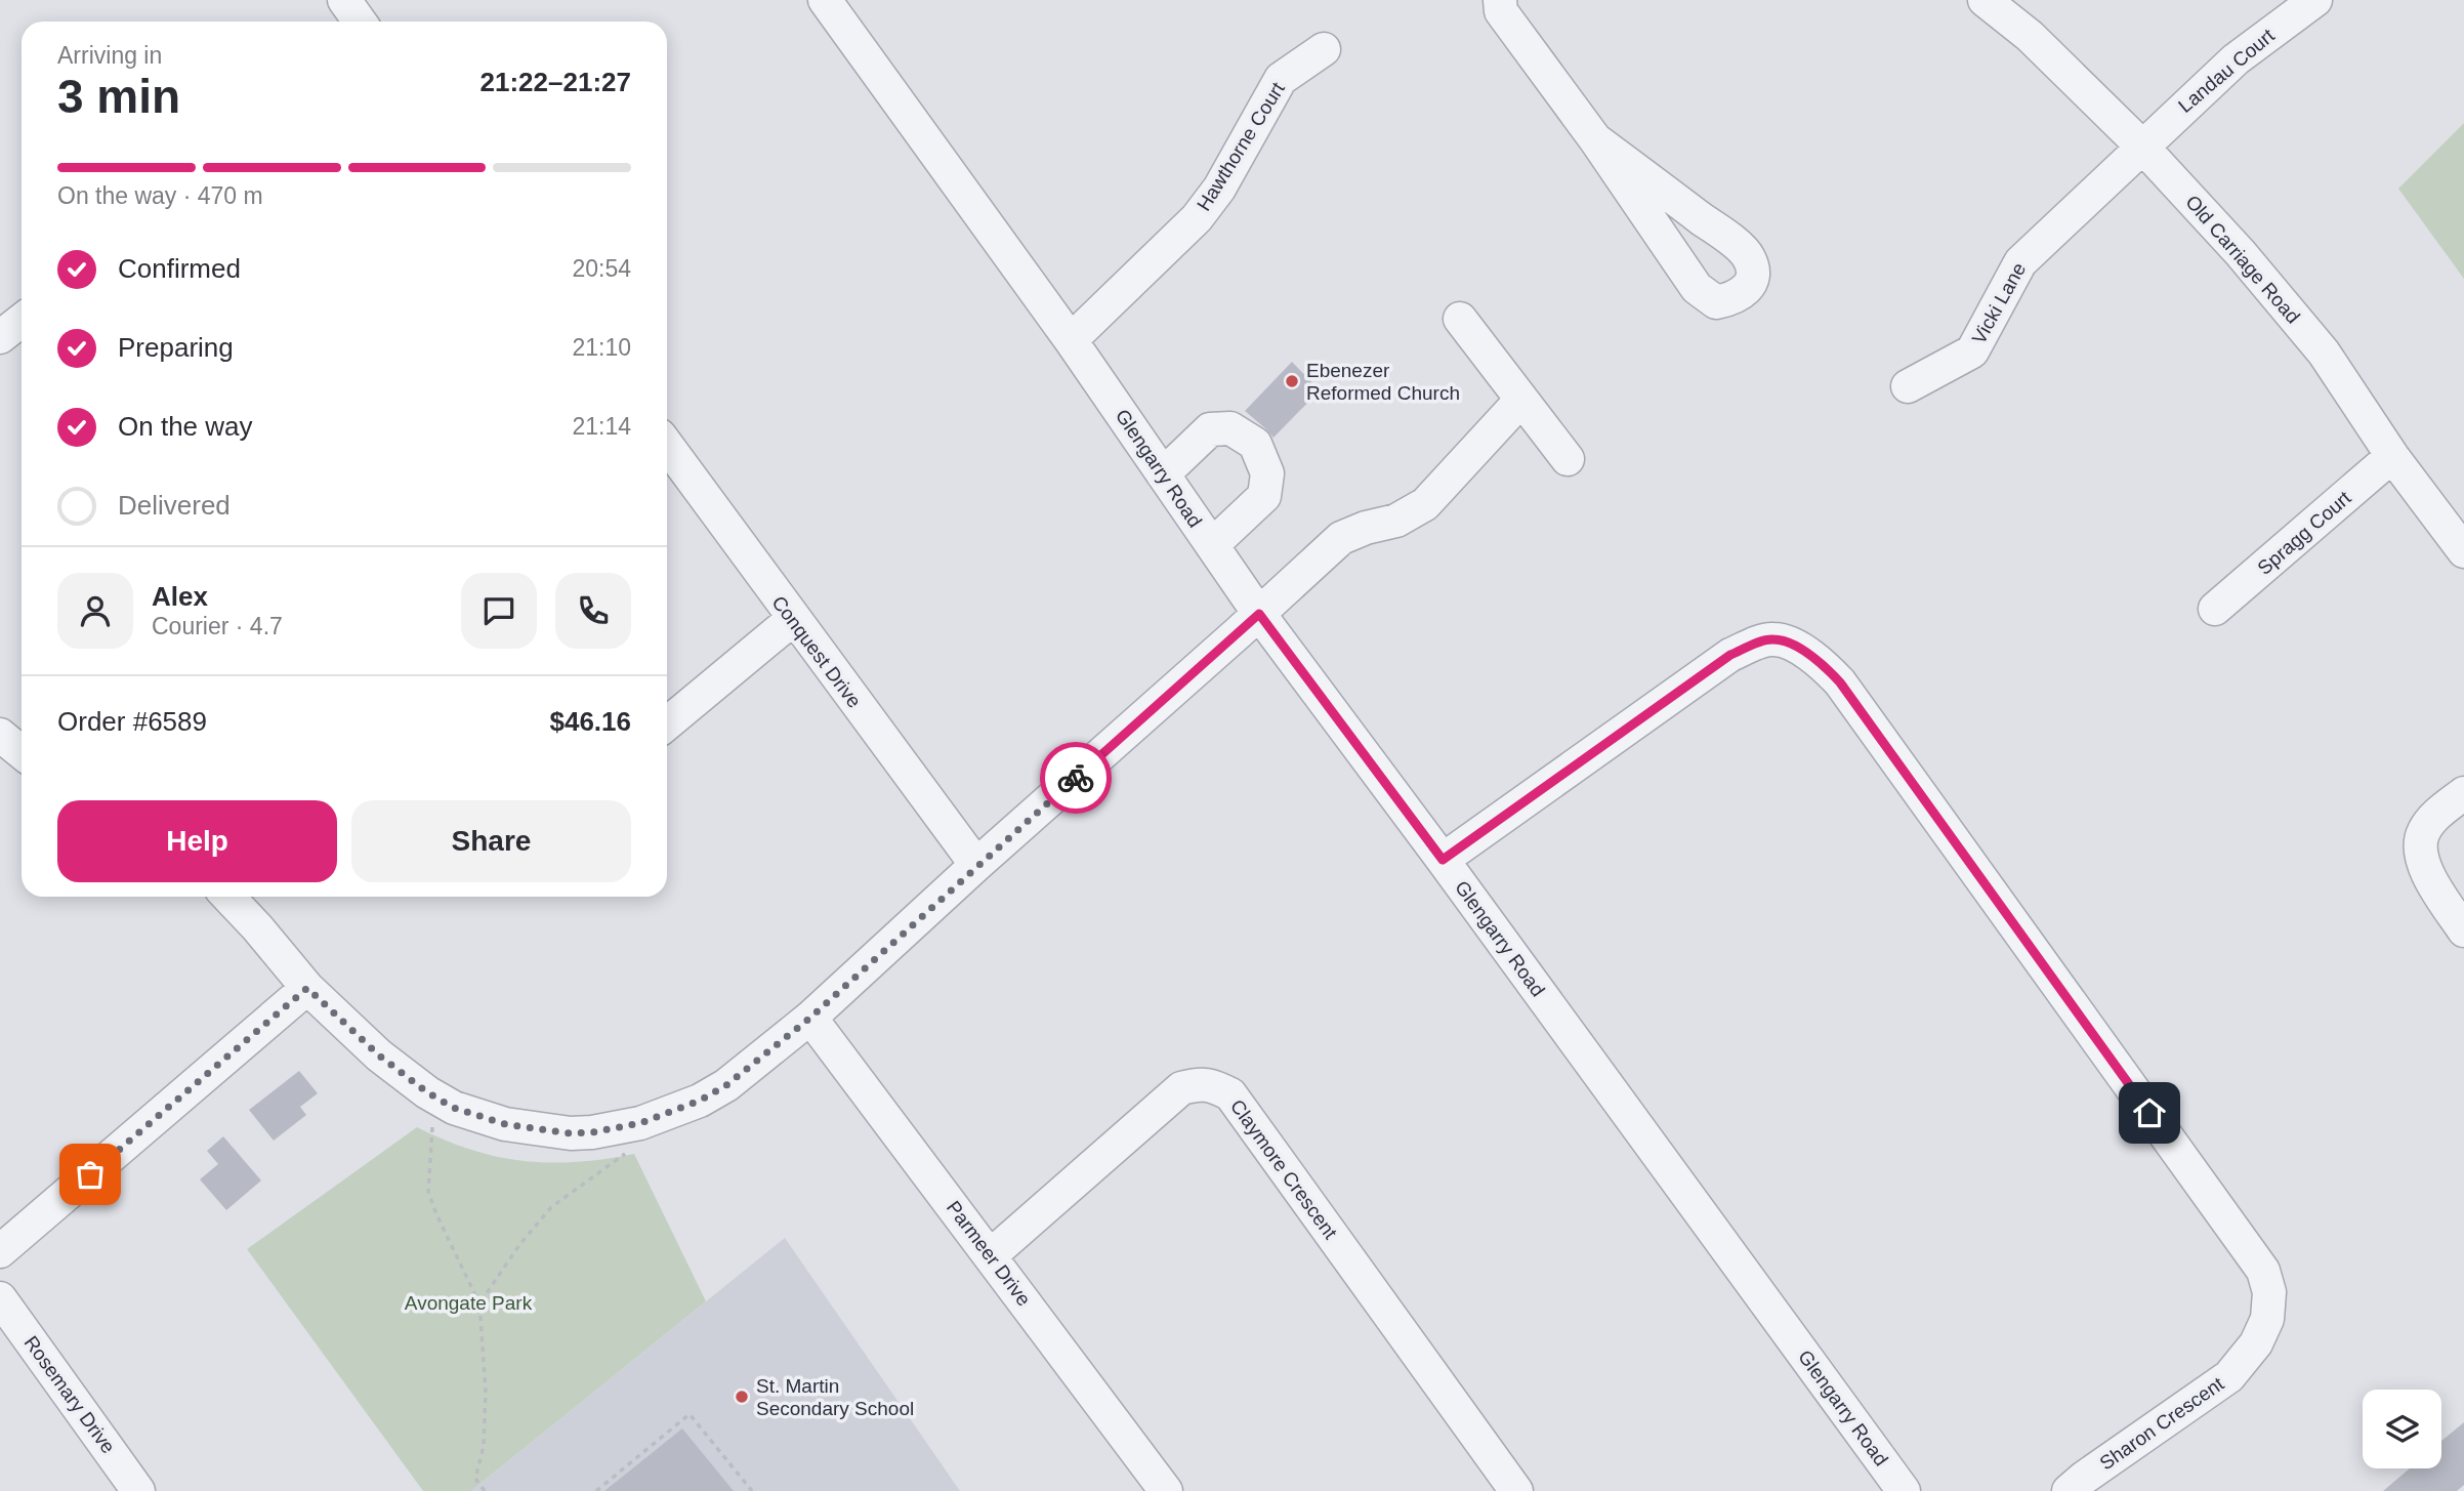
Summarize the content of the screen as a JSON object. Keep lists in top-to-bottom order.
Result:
{
  "streets": {
    "street": [
      "Landau Court",
      "Hawthorne Court",
      "Old Carriage Road",
      "Vicki Lane",
      "Glengarry Road",
      "Spragg Court",
      "Conquest Drive",
      "Claymore Crescent",
      "Parmeer Drive",
      "Rosemary Drive",
      "Sharon Crescent"
    ]
  },
  "crossings": [
    ["Landau Court", "Old Carriage Road"],
    ["Landau Court", "Vicki Lane"],
    ["Hawthorne Court", "Glengarry Road"],
    ["Old Carriage Road", "Vicki Lane"],
    ["Old Carriage Road", "Spragg Court"],
    ["Glengarry Road", "Sharon Crescent"],
    ["Claymore Crescent", "Parmeer Drive"]
  ],
  "parks": ["Avongate Park"],
  "places": ["Ebenezer Reformed Church", "St. Martin Secondary School"],
  "page": {
    "heading": ["3 min", "Arriving in", "21:22–21:27"],
    "panel": [
      "Alex",
      "Courier · 4.7",
      "Order #6589",
      "$46.16"
    ],
    "bar": "On the way · 470 m",
    "list": [
      ["Confirmed", "20:54"],
      ["Preparing", "21:10"],
      ["On the way", "21:14"],
      "Delivered"
    ],
    "buttons": ["Help", "Share"]
  }
}
